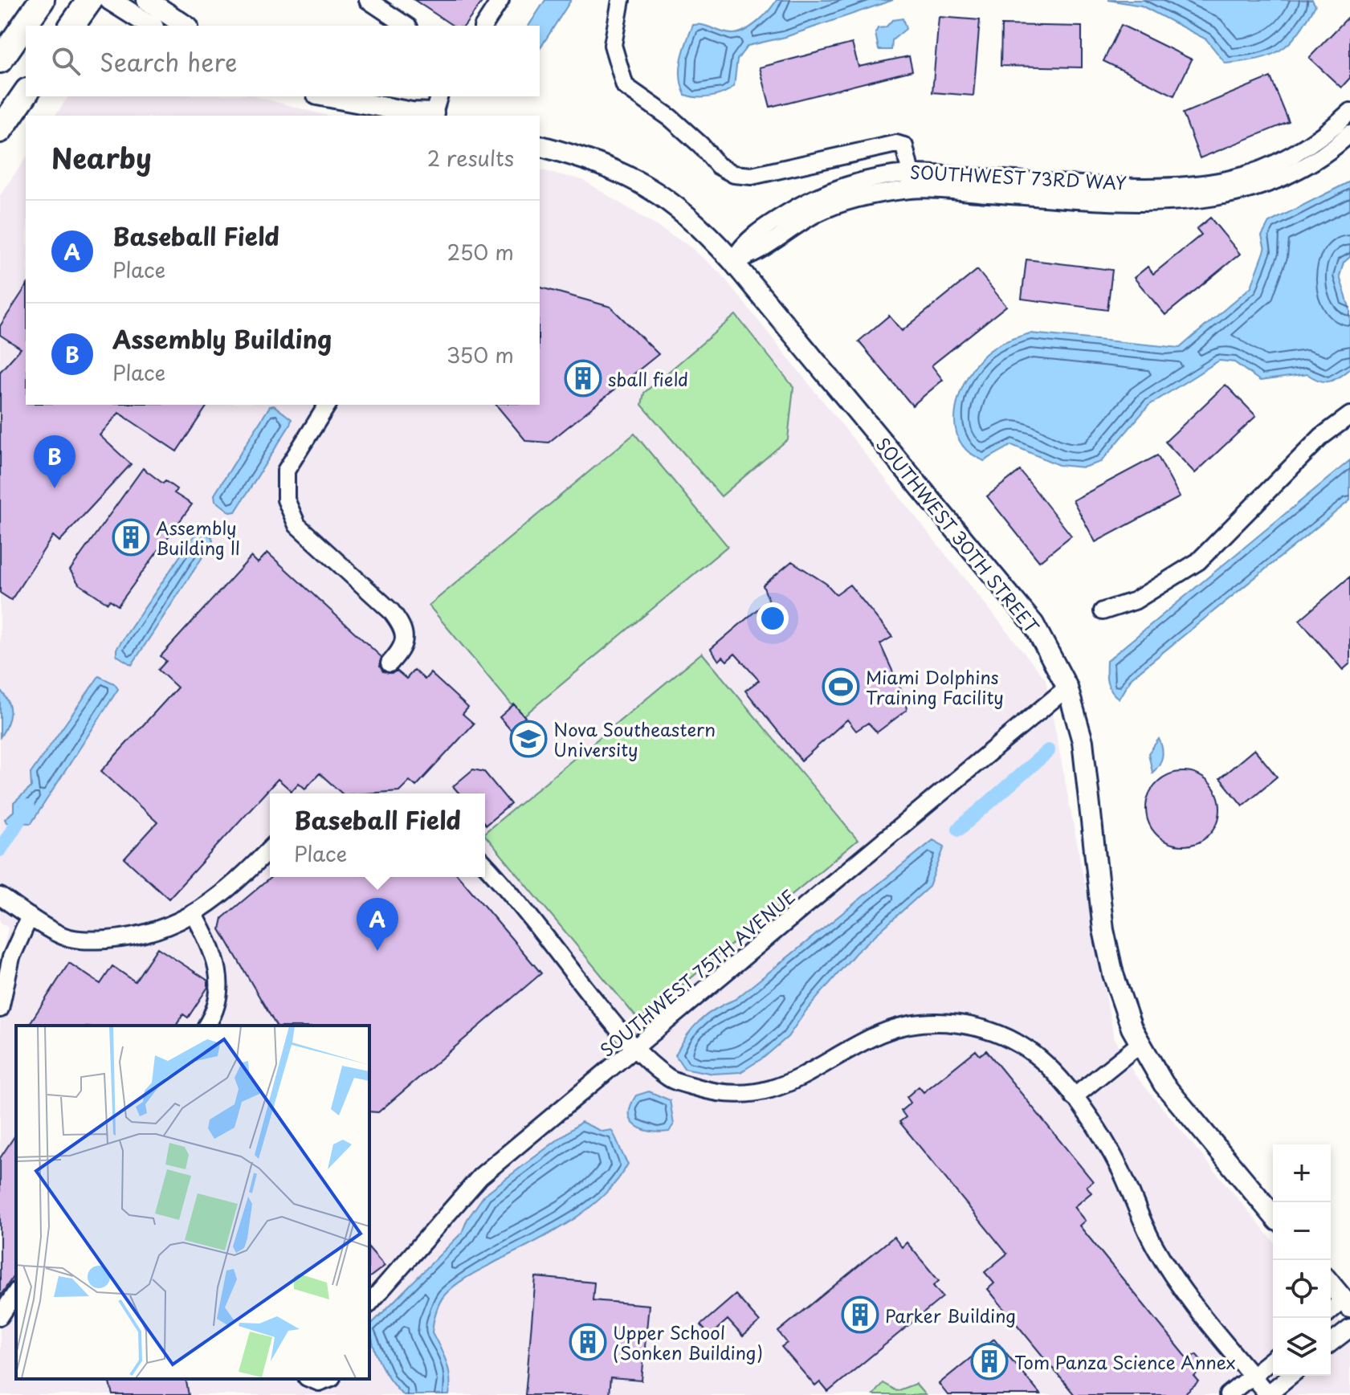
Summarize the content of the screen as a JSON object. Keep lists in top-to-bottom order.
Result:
{
  "streets": {
    "street": ["SOUTHWEST 73RD WAY", "SOUTHWEST 30TH STREET", "SOUTHWEST 75TH AVENUE"]
  },
  "crossings": [
    ["SOUTHWEST 73RD WAY", "SOUTHWEST 30TH STREET"],
    ["SOUTHWEST 30TH STREET", "SOUTHWEST 75TH AVENUE"]
  ],
  "places": {
    "building": [
      "sball field",
      "Assembly Building ll",
      "Parker Building",
      "Upper School (Sonken Building)",
      "Tom Panza Science Annex"
    ],
    "sports": ["Miami Dolphins Training Facility"],
    "school or university": ["Nova Southeastern University"]
  },
  "page": {
    "search": "Search here",
    "heading": ["Nearby", "2 results"],
    "list": [
      {
        "mark": "A",
        "name": "Baseball Field",
        "note": "Place",
        "value": "250 m"
      },
      {
        "mark": "B",
        "name": "Assembly Building",
        "note": "Place",
        "value": "350 m"
      }
    ],
    "pins": ["B", "A"],
    "popup": ["Baseball Field", "Place"],
    "map_buttons": ["+", "−"]
  }
}
